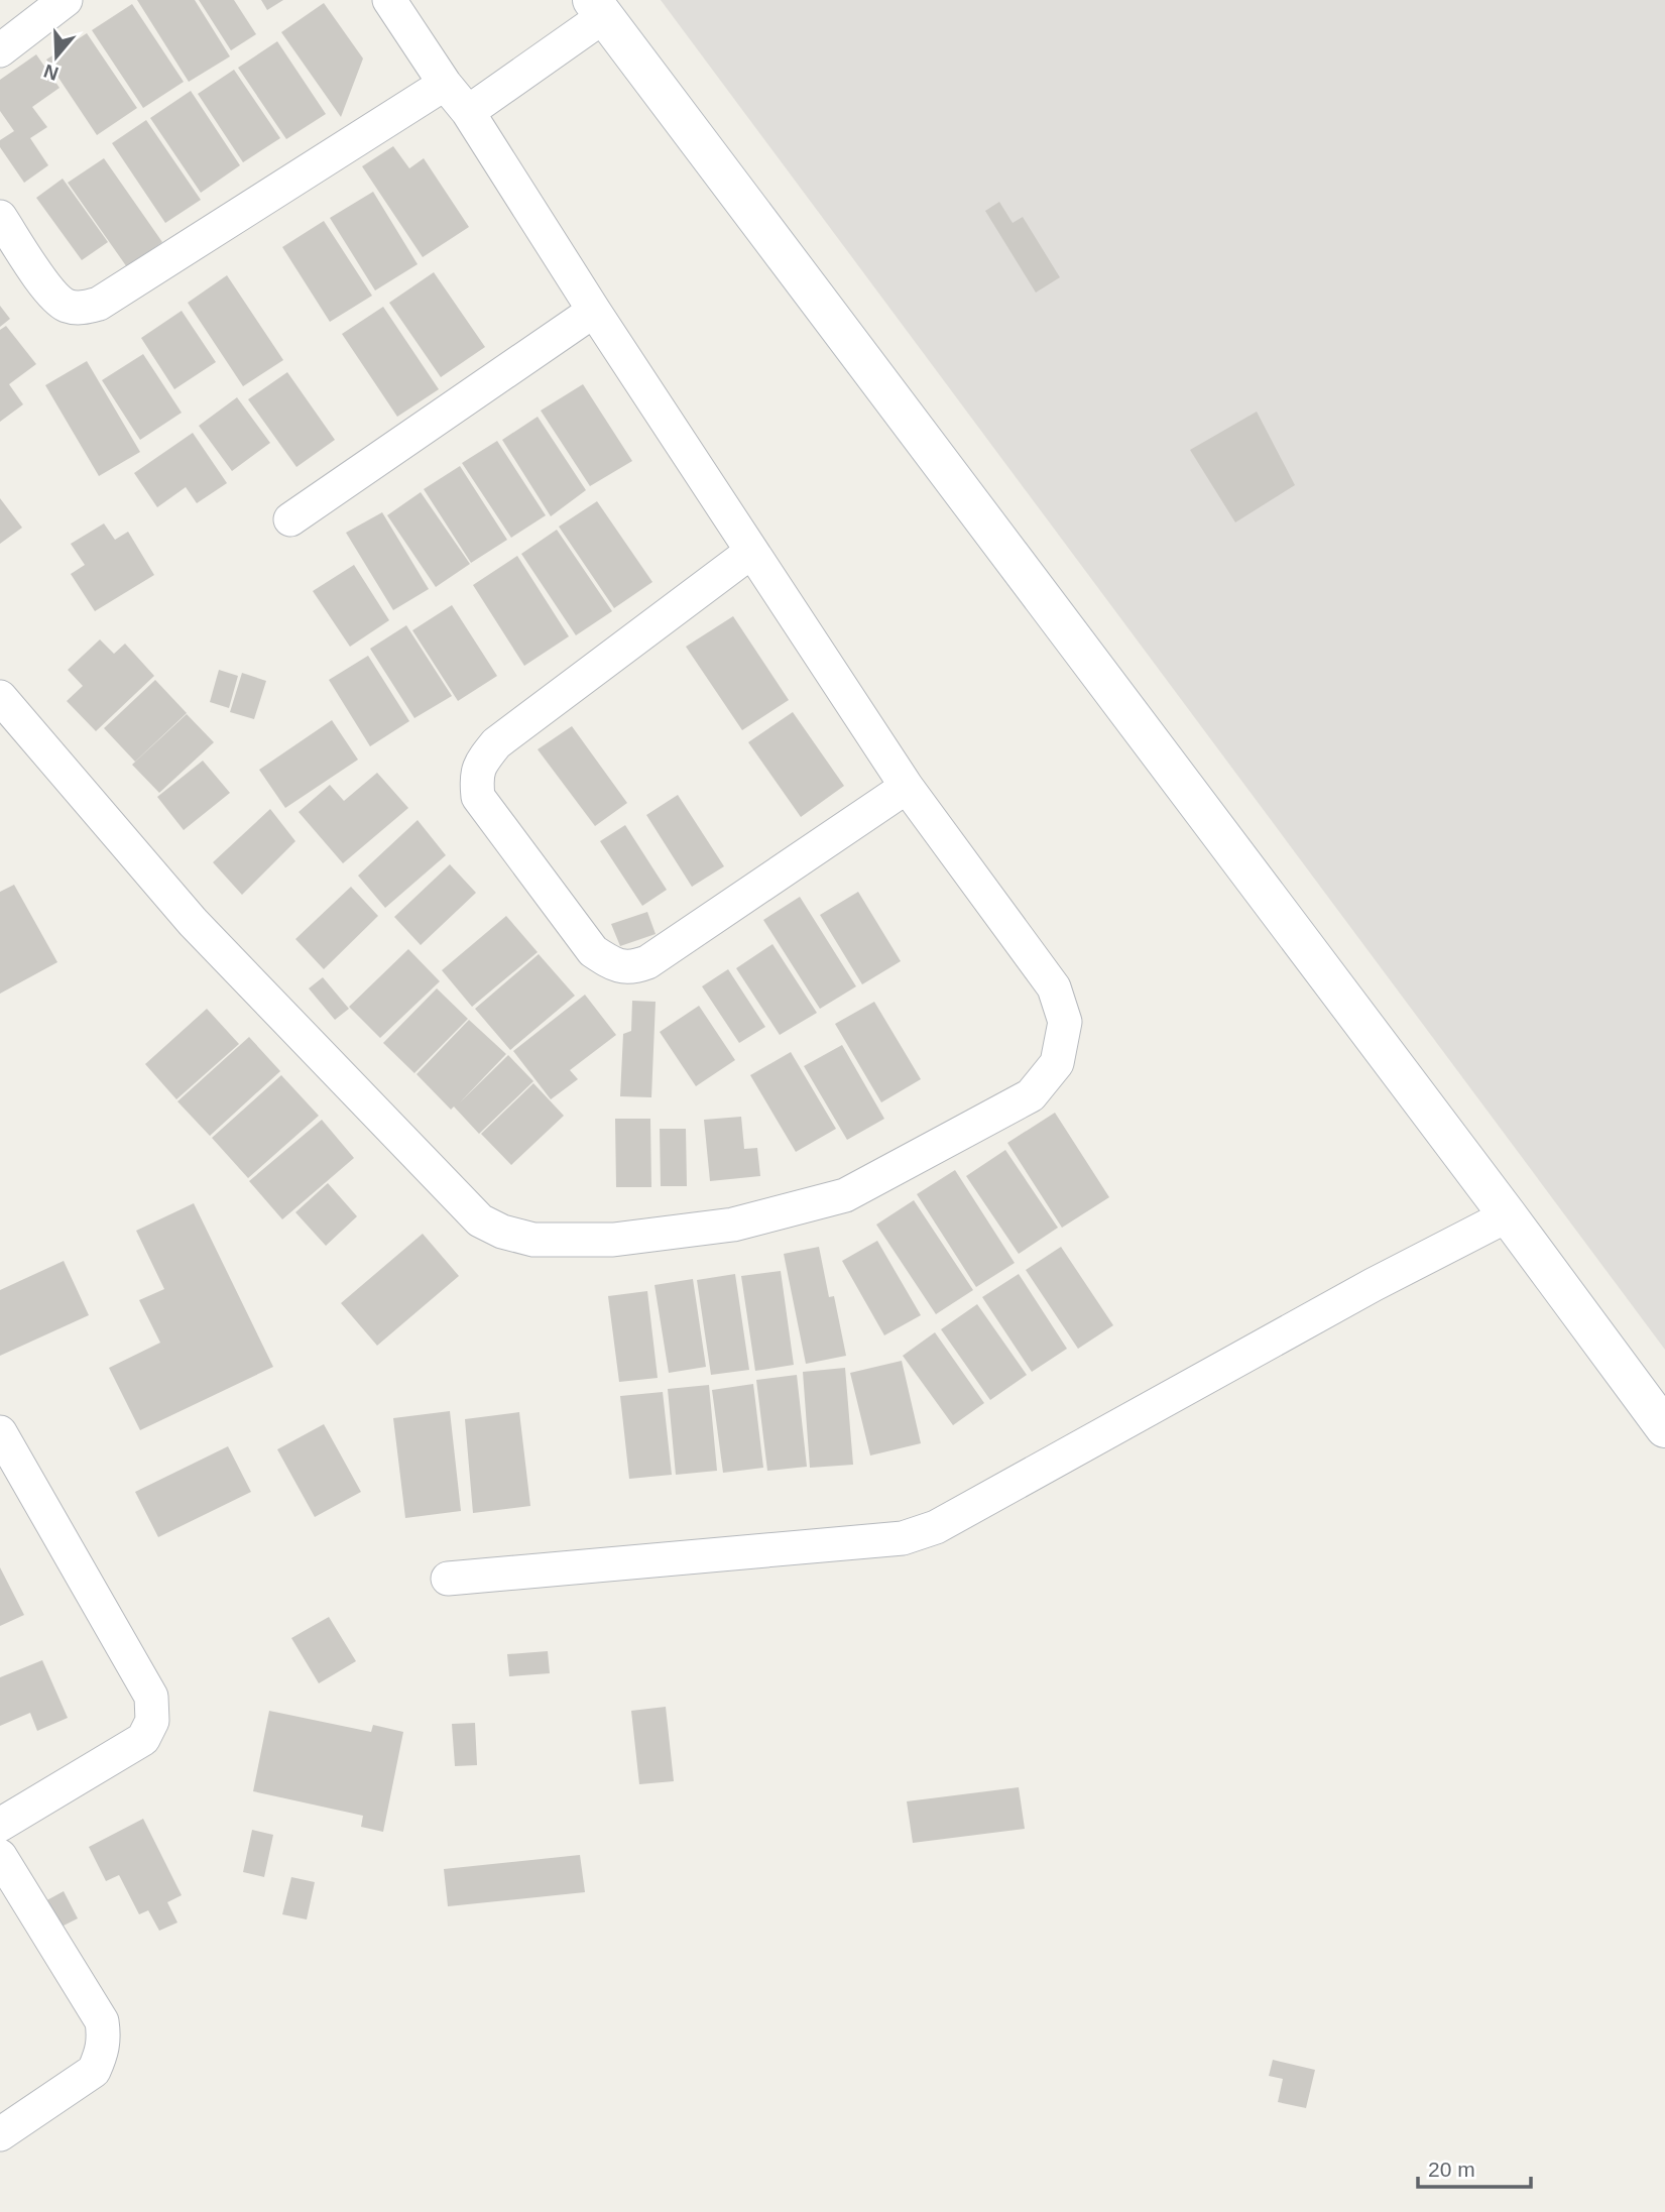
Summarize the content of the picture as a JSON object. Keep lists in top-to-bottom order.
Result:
{
  "scale_bar": "20 m",
  "north": "bottom"
}
